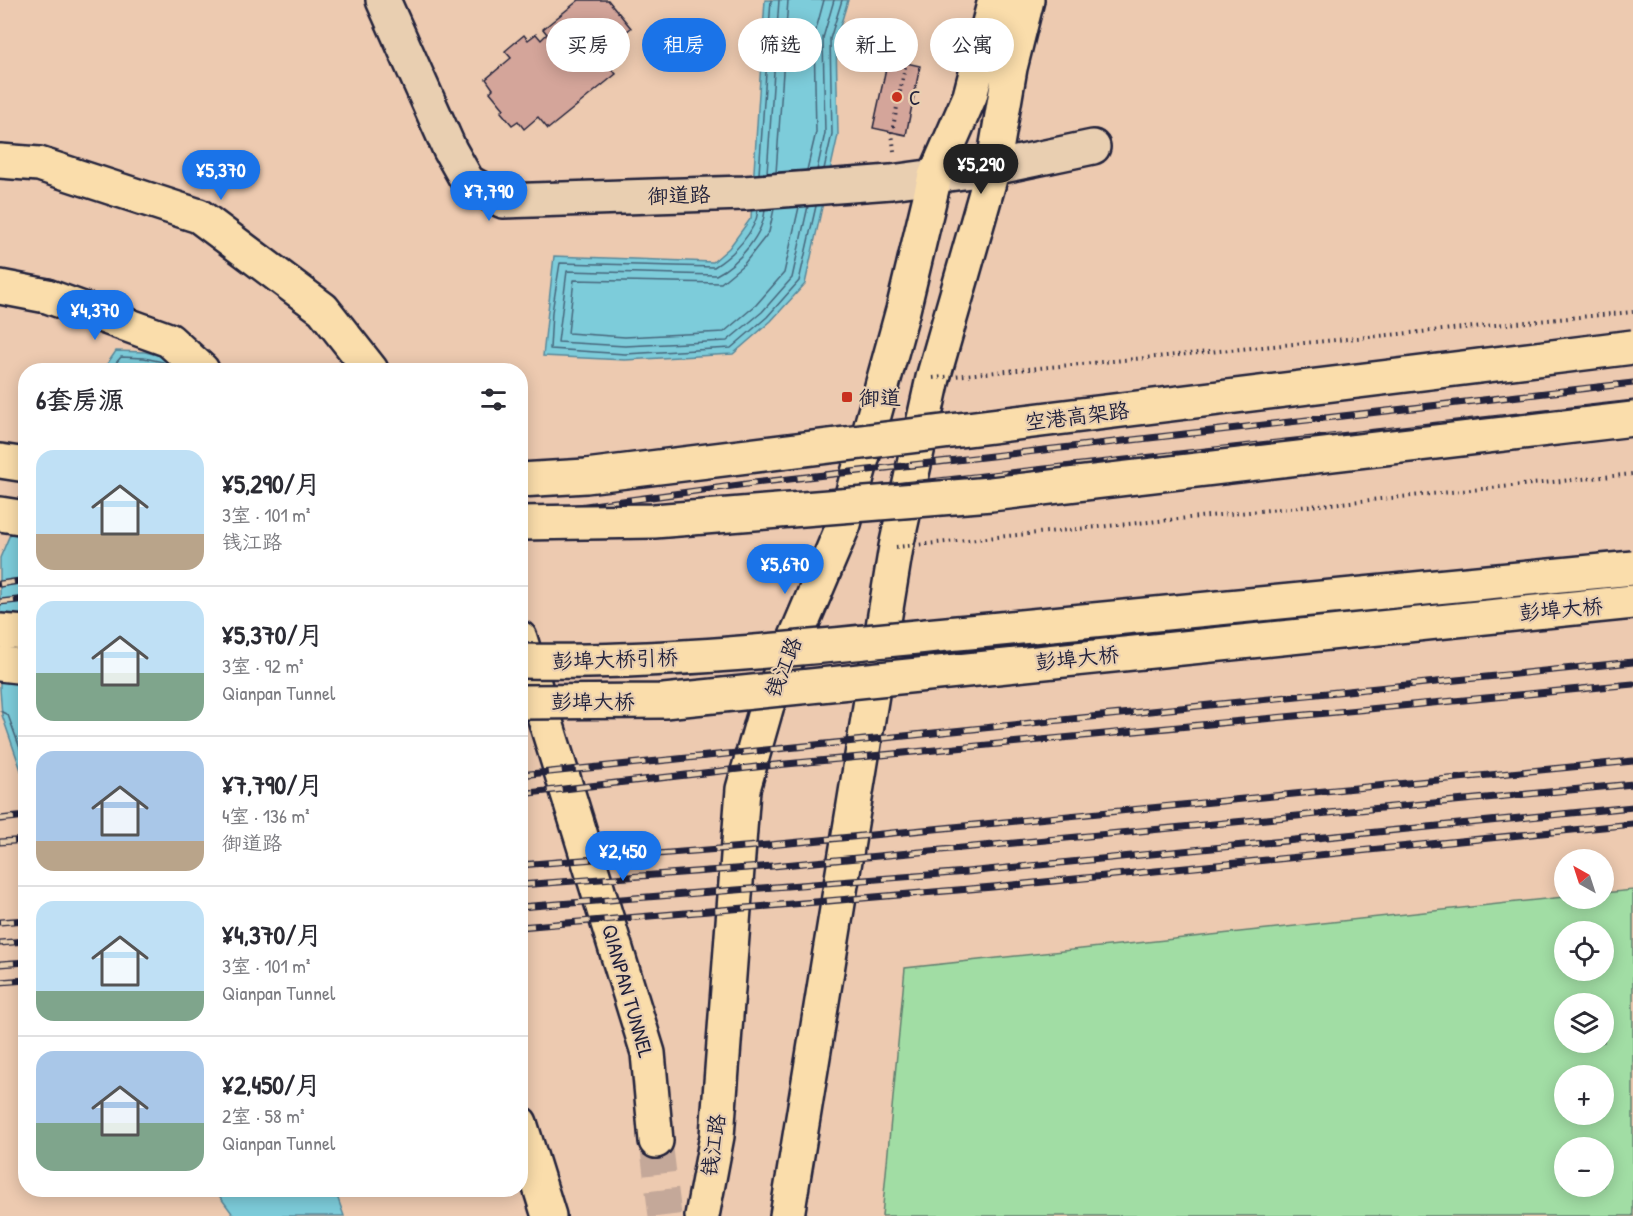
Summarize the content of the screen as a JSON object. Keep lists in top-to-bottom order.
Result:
{
  "streets": {
    "main road": [
      "空港高架路",
      "彭埠大桥",
      "彭埠大桥引桥",
      "钱江路",
      "QIANPAN TUNNEL"
    ],
    "street": ["御道路"]
  },
  "crossings": [
    ["御道路", "钱江路"],
    ["彭埠大桥", "彭埠大桥引桥"]
  ],
  "places": {
    "other": ["C"],
    "transit": ["御道"]
  },
  "north": "top left",
  "page": {
    "chip": [
      "买房",
      "租房",
      "筛选",
      "新上",
      "公寓"
    ],
    "price": [
      "¥5,290",
      "¥5,370",
      "¥7,790",
      "¥4,370",
      "¥5,670",
      "¥2,450"
    ],
    "heading": "6套房源",
    "list": [
      {
        "name": "¥5,290/月",
        "note": "3室 · 101 m² · 钱江路"
      },
      {
        "name": "¥5,370/月",
        "note": "3室 · 92 m² · Qianpan Tunnel"
      },
      {
        "name": "¥7,790/月",
        "note": "4室 · 136 m² · 御道路"
      },
      {
        "name": "¥4,370/月",
        "note": "3室 · 101 m² · Qianpan Tunnel"
      },
      {
        "name": "¥2,450/月",
        "note": "2室 · 58 m² · Qianpan Tunnel"
      }
    ],
    "map_buttons": ["+", "−"]
  }
}
